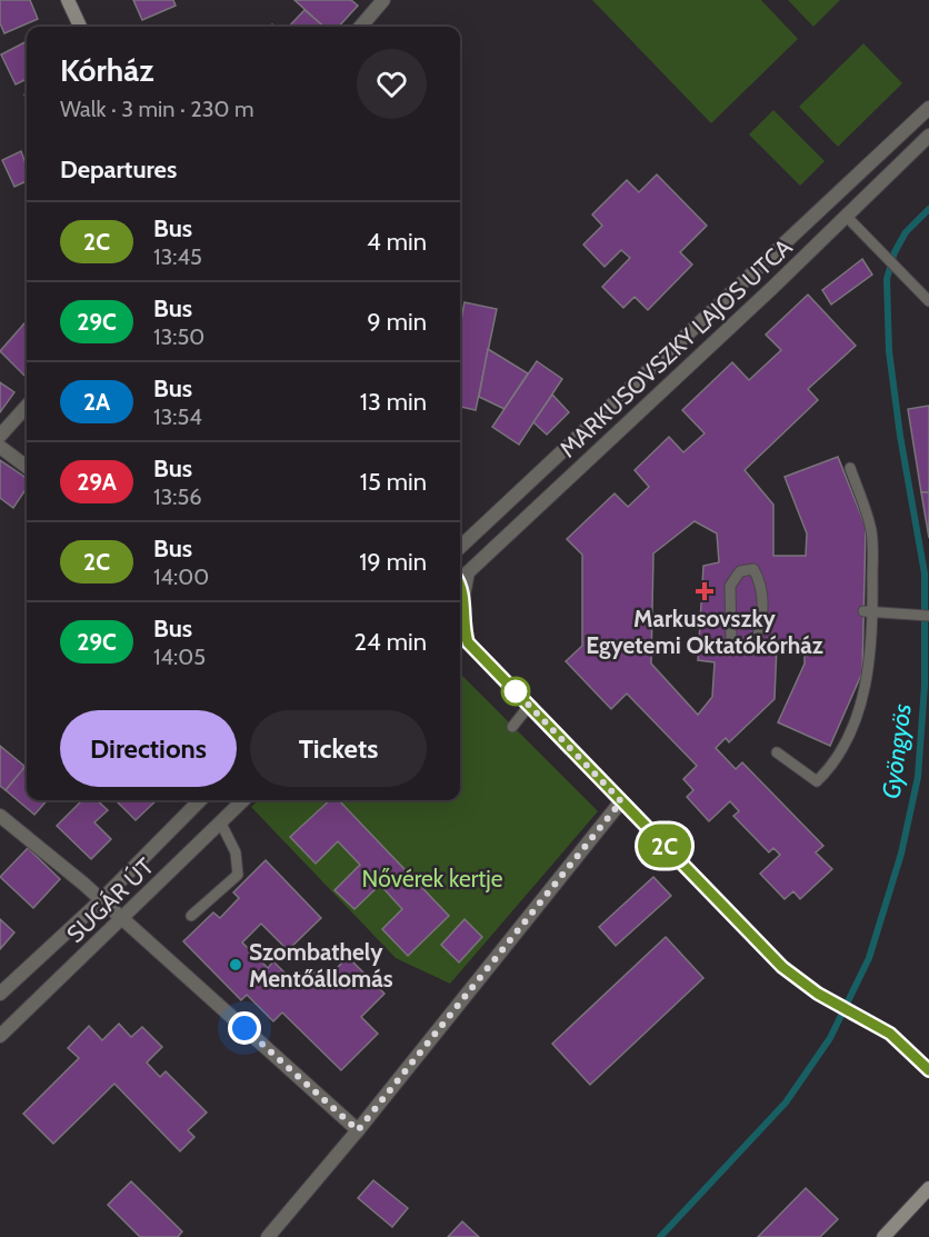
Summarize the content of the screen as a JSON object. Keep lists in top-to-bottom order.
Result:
{
  "streets": {
    "street": ["MARKUSOVSZKY LAJOS UTCA", "SUGÁR ÚT"]
  },
  "water": ["Gyöngyös"],
  "parks": ["Nővérek kertje"],
  "places": {
    "health": ["Markusovszky Egyetemi Oktatókórház"],
    "other": ["Szombathely Mentőállomás"]
  },
  "lines": ["bus line 2C"],
  "page": {
    "on_map": "2C",
    "heading": [
      ["Kórház", "Walk · 3 min · 230 m"],
      "Departures"
    ],
    "list": [
      {
        "mark": "2C",
        "name": "Bus",
        "note": "13:45",
        "value": "4 min"
      },
      {
        "mark": "29C",
        "name": "Bus",
        "note": "13:50",
        "value": "9 min"
      },
      {
        "mark": "2A",
        "name": "Bus",
        "note": "13:54",
        "value": "13 min"
      },
      {
        "mark": "29A",
        "name": "Bus",
        "note": "13:56",
        "value": "15 min"
      },
      {
        "mark": "2C",
        "name": "Bus",
        "note": "14:00",
        "value": "19 min"
      },
      {
        "mark": "29C",
        "name": "Bus",
        "note": "14:05",
        "value": "24 min"
      }
    ],
    "buttons": ["Directions", "Tickets"]
  }
}
